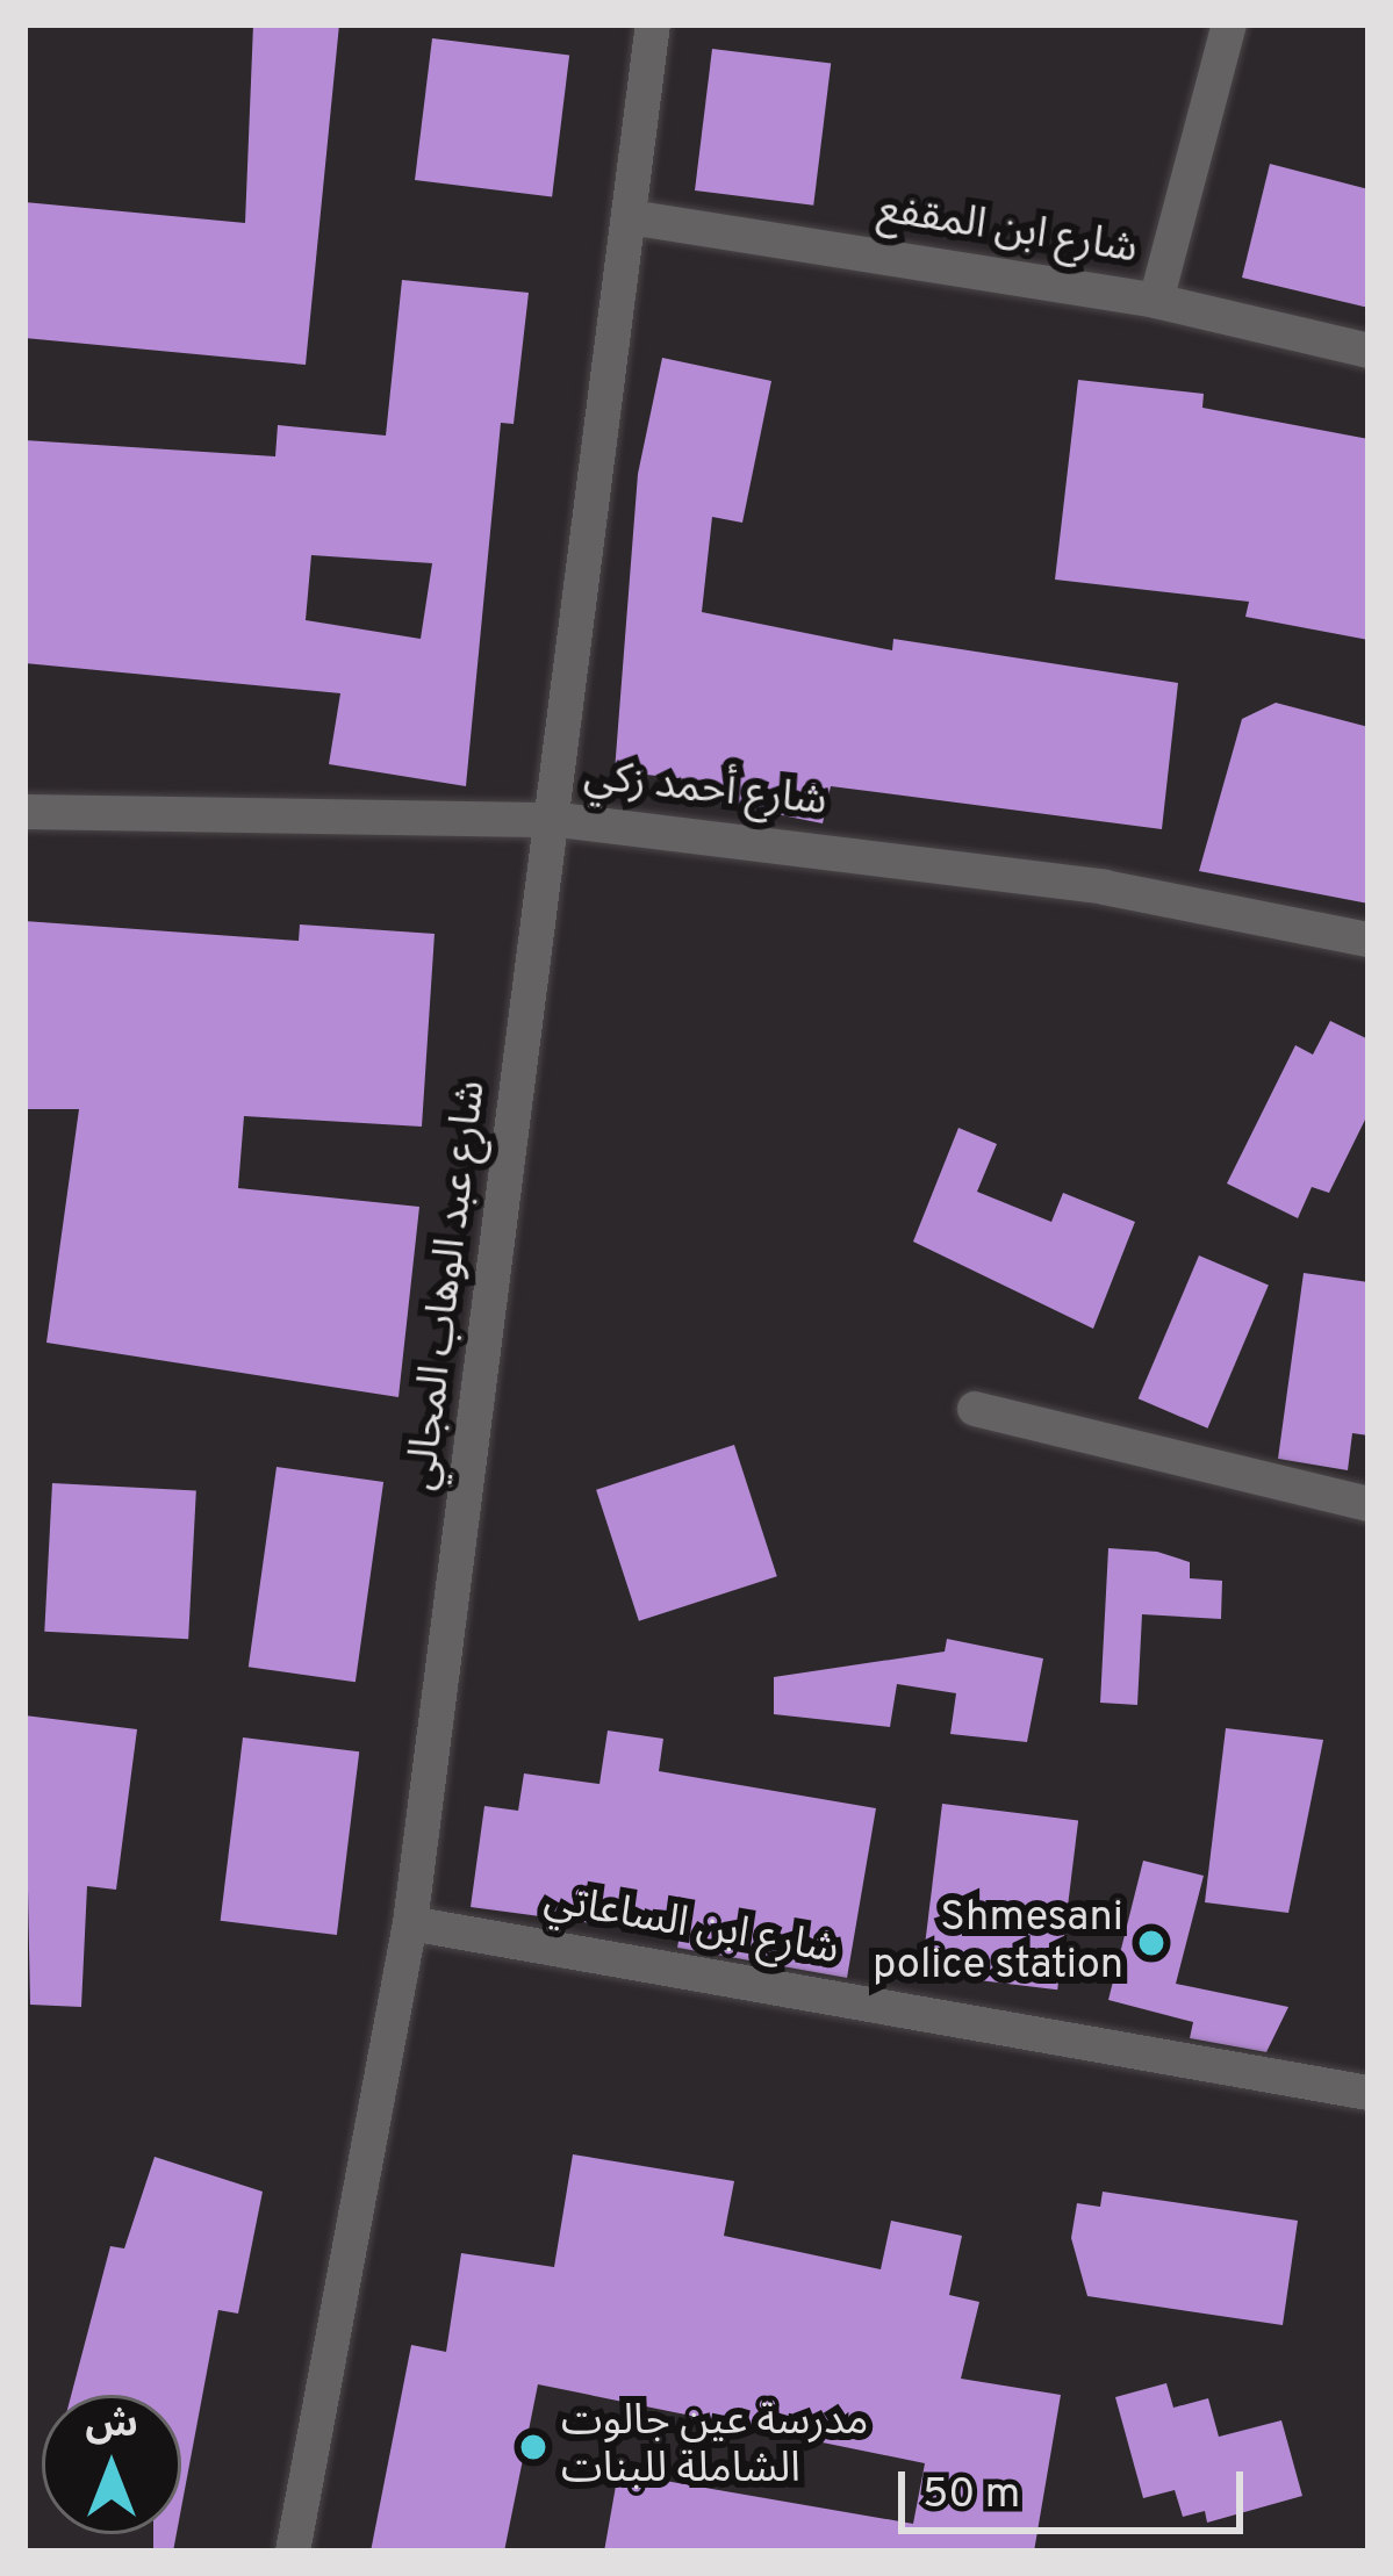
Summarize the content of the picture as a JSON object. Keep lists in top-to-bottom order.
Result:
{
  "streets": {
    "street": [
      "شارع ابن المقفع",
      "شارع أحمد زكي",
      "شارع عبد الوهاب المجالي",
      "شارع ابن الساعاتي"
    ]
  },
  "crossings": [
    ["شارع ابن المقفع", "شارع عبد الوهاب المجالي"],
    ["شارع أحمد زكي", "شارع عبد الوهاب المجالي"],
    ["شارع عبد الوهاب المجالي", "شارع ابن الساعاتي"]
  ],
  "places": ["Shmesani police station", "مدرسة عين جالوت الشاملة للبنات"],
  "scale_bar": "50 m",
  "north": "top"
}
